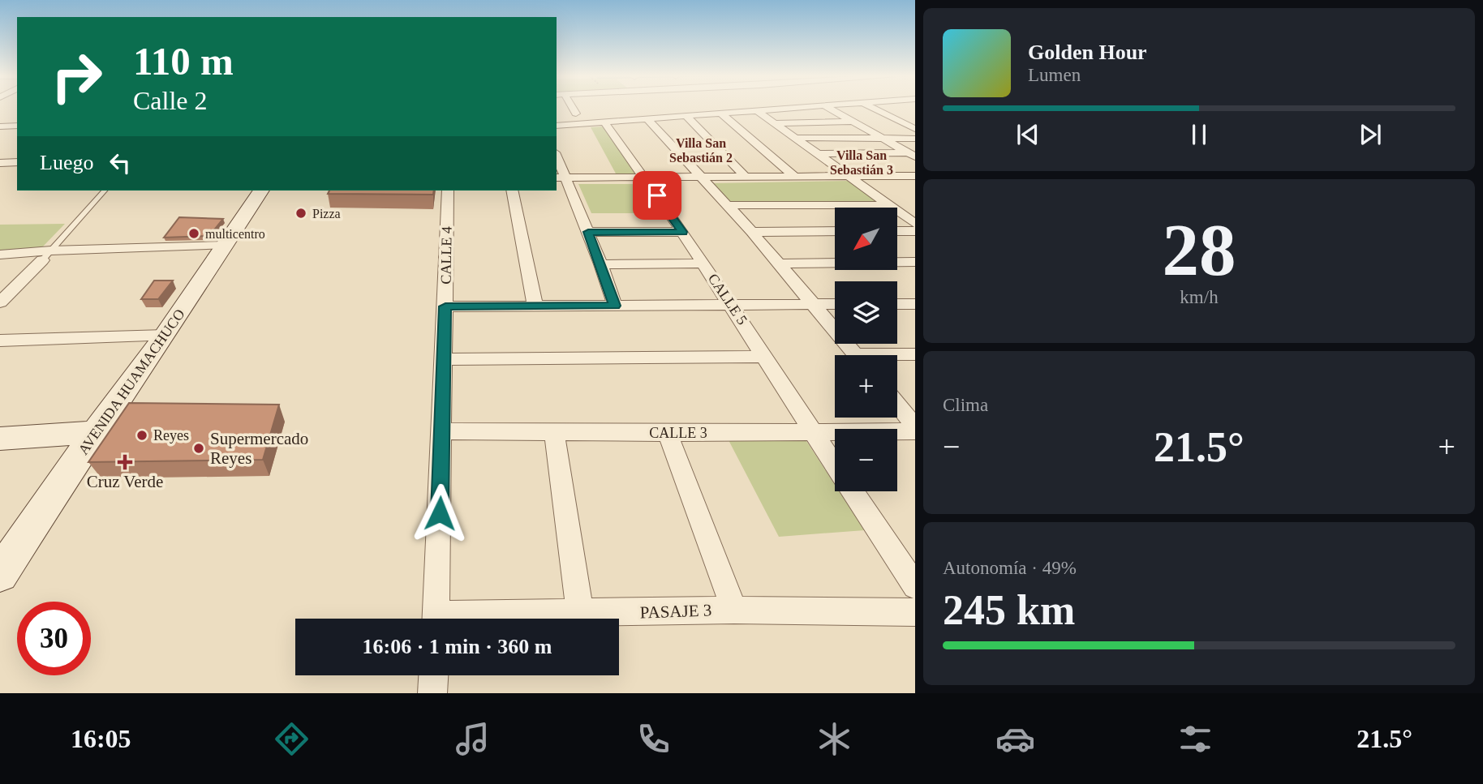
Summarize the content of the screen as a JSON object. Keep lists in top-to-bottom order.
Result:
{
  "streets": {
    "main road": ["AVENIDA HUAMACHUCO"],
    "street": [
      "CALLE 4",
      "CALLE 5",
      "CALLE 3",
      "PASAJE 3"
    ]
  },
  "crossings": [
    ["CALLE 4", "CALLE 3"],
    ["CALLE 5", "CALLE 3"]
  ],
  "districts": ["Villa San Sebastián 2", "Villa San Sebastián 3"],
  "places": {
    "other": [
      "Pizza",
      "multicentro",
      "Reyes",
      "Supermercado Reyes"
    ],
    "health": ["Cruz Verde"]
  },
  "north": "bottom left",
  "page": {
    "turn": ["110 m", "Calle 2"],
    "song": ["Golden Hour", "Lumen"],
    "then": "Luego",
    "tile": [
      ["28", "km/h"],
      "Clima",
      ["Autonomía · 49%", "245 km"]
    ],
    "map_buttons": ["+", "−"],
    "heat": ["−", "21.5°", "+"],
    "limit": "30",
    "trip": "16:06 · 1 min · 360 m",
    "tabs": ["16:05", "21.5°"]
  }
}
